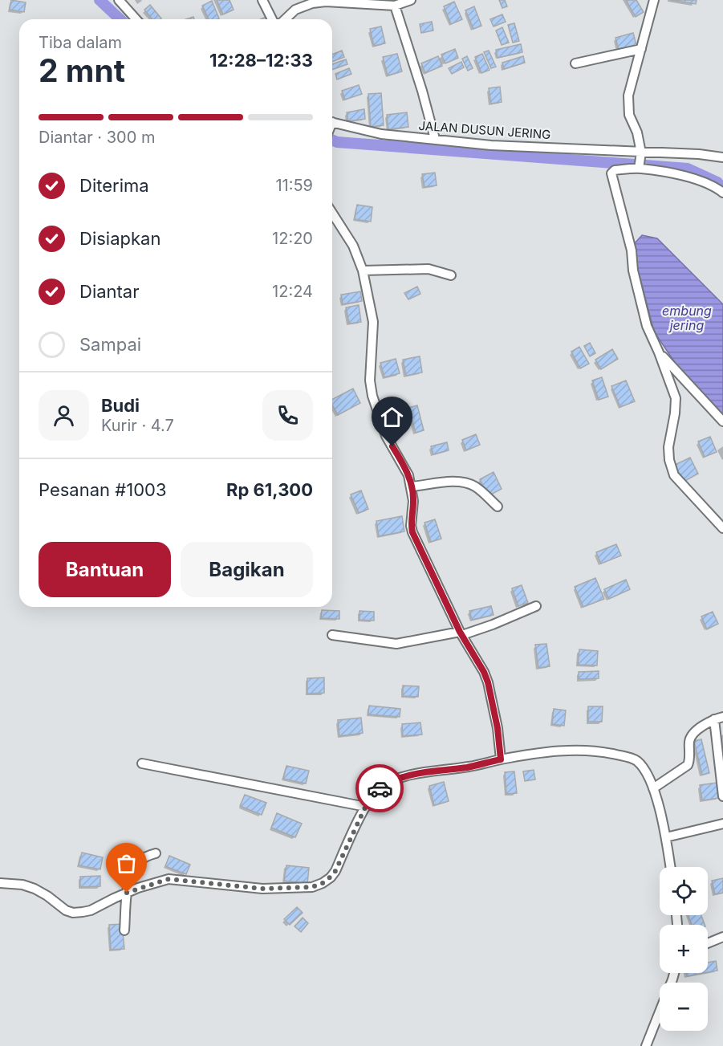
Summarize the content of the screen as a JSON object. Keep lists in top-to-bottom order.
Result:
{
  "streets": {
    "street": ["JALAN DUSUN JERING"]
  },
  "water": ["embung jering"],
  "page": {
    "heading": ["2 mnt", "Tiba dalam", "12:28–12:33"],
    "panel": [
      "Budi",
      "Kurir · 4.7",
      "Pesanan #1003",
      "Rp 61,300"
    ],
    "bar": "Diantar · 300 m",
    "list": [
      ["Diterima", "11:59"],
      ["Disiapkan", "12:20"],
      ["Diantar", "12:24"],
      "Sampai"
    ],
    "buttons": ["Bantuan", "Bagikan"],
    "map_buttons": ["+", "−"]
  }
}
